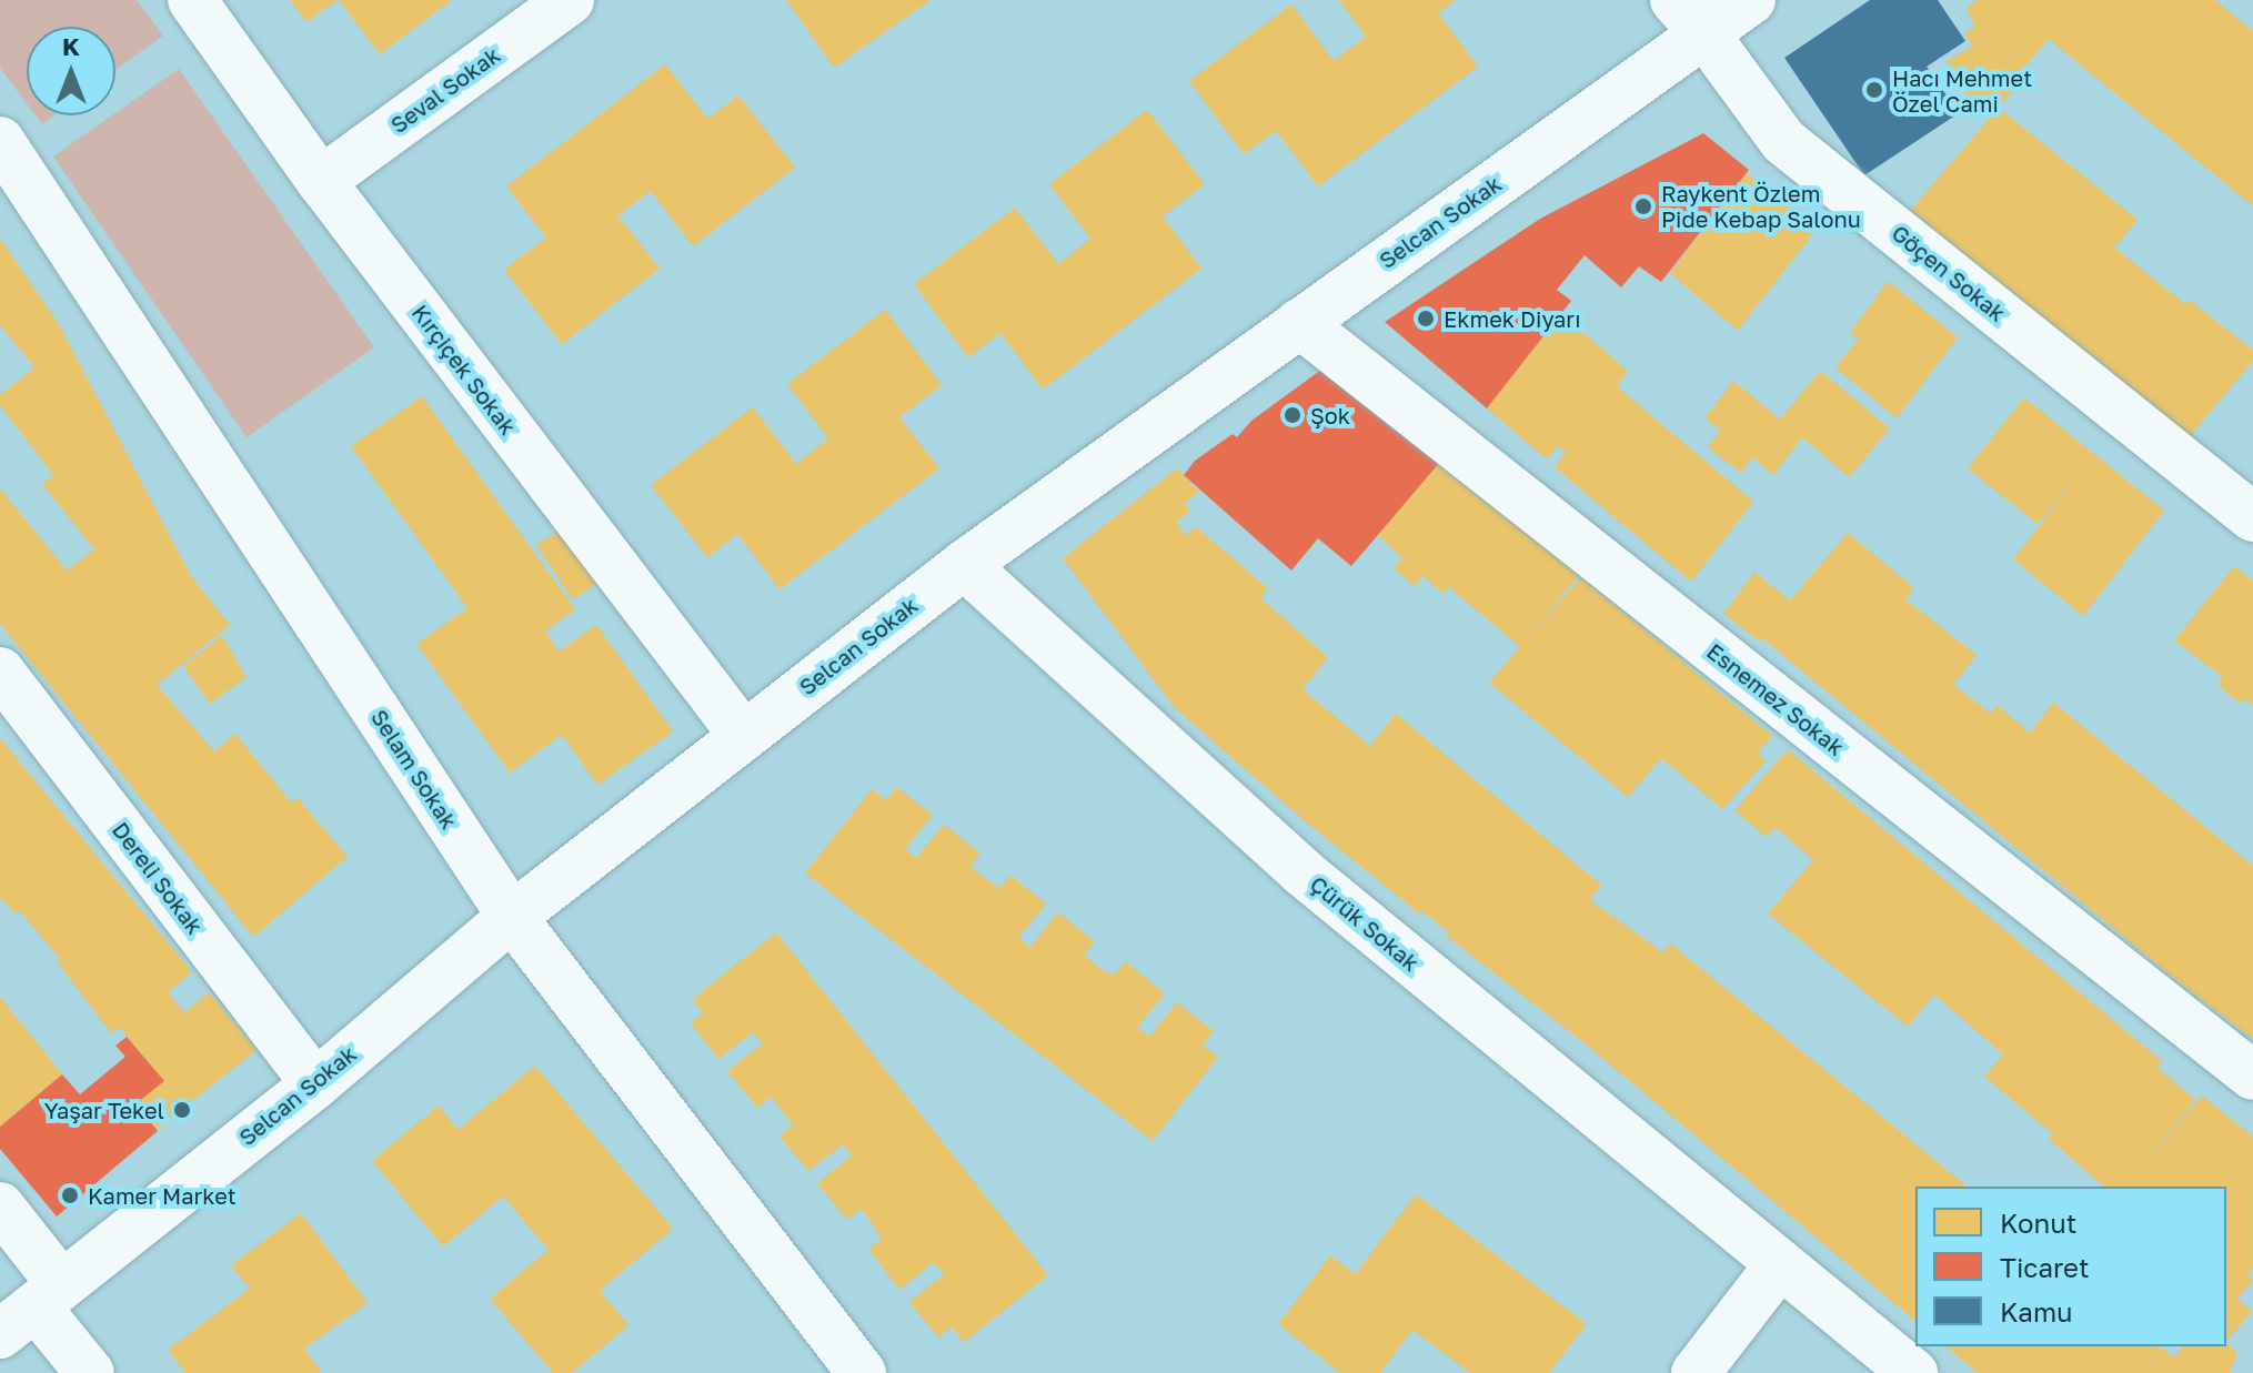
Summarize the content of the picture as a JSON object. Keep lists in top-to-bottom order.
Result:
{
  "streets": {
    "street": [
      "Seval Sokak",
      "Selcan Sokak",
      "Göçen Sokak",
      "Kırçiçek Sokak",
      "Esnemez Sokak",
      "Selam Sokak",
      "Dereli Sokak",
      "Çürük Sokak"
    ]
  },
  "crossings": [
    ["Seval Sokak", "Kırçiçek Sokak"],
    ["Selcan Sokak", "Göçen Sokak"],
    ["Selcan Sokak", "Kırçiçek Sokak"],
    ["Selcan Sokak", "Esnemez Sokak"],
    ["Selcan Sokak", "Selam Sokak"],
    ["Selcan Sokak", "Dereli Sokak"],
    ["Selcan Sokak", "Çürük Sokak"]
  ],
  "places": [
    "Hacı Mehmet Özel Cami",
    "Raykent Özlem Pide Kebap Salonu",
    "Ekmek Diyarı",
    "Şok",
    "Yaşar Tekel",
    "Kamer Market"
  ],
  "legend": ["Konut", "Ticaret", "Kamu"],
  "north": "top"
}
